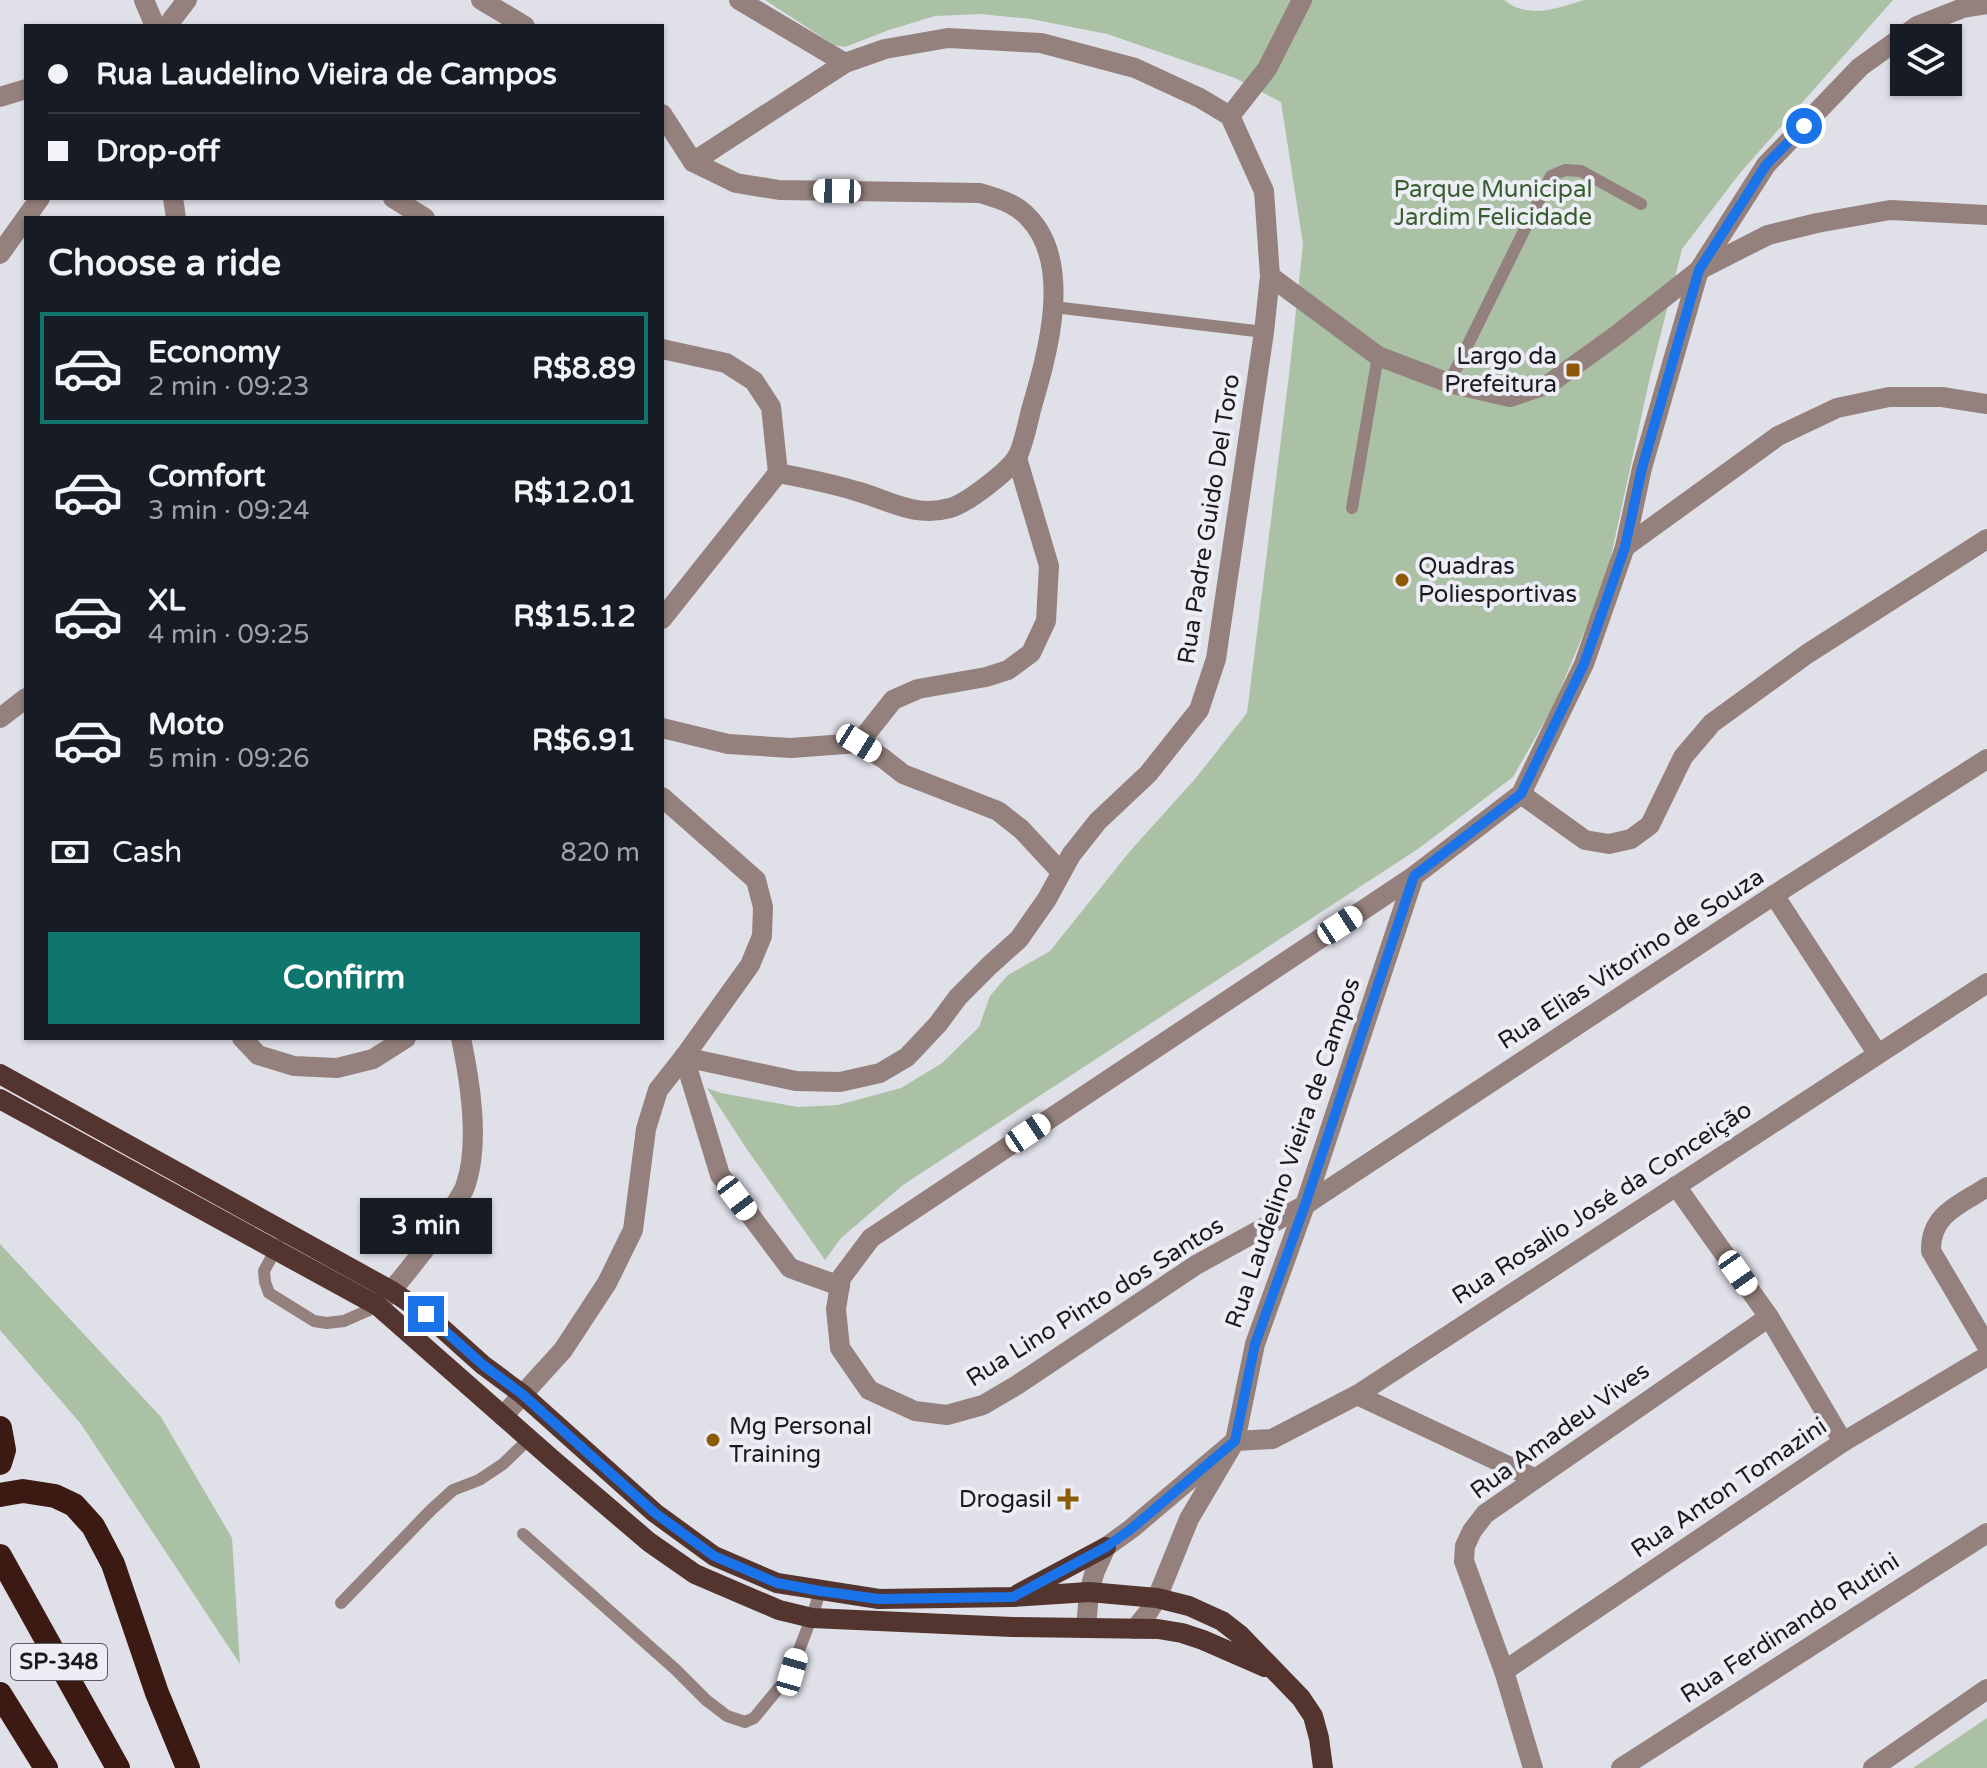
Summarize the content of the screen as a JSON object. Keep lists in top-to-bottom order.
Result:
{
  "streets": {
    "highway": ["SP-348"],
    "street": [
      "Rua Padre Guido Del Toro",
      "Rua Elias Vitorino de Souza",
      "Rua Laudelino Vieira de Campos",
      "Rua Rosalio José da Conceição",
      "Rua Lino Pinto dos Santos",
      "Rua Amadeu Vives",
      "Rua Anton Tomazini",
      "Rua Ferdinando Rutini"
    ]
  },
  "crossings": [
    ["Rua Elias Vitorino de Souza", "Rua Laudelino Vieira de Campos"],
    ["Rua Elias Vitorino de Souza", "Rua Lino Pinto dos Santos"],
    ["Rua Laudelino Vieira de Campos", "Rua Rosalio José da Conceição"],
    ["Rua Laudelino Vieira de Campos", "Rua Lino Pinto dos Santos"],
    ["Rua Amadeu Vives", "Rua Anton Tomazini"]
  ],
  "parks": ["Parque Municipal Jardim Felicidade"],
  "places": {
    "transit": ["Largo da Prefeitura"],
    "other": ["Quadras Poliesportivas", "Mg Personal Training"],
    "health": ["Drogasil"]
  },
  "page": {
    "banner": ["Rua Laudelino Vieira de Campos", "Drop-off"],
    "heading": "Choose a ride",
    "list": [
      {
        "name": "Economy",
        "note": "2 min · 09:23",
        "value": "R$8.89"
      },
      {
        "name": "Comfort",
        "note": "3 min · 09:24",
        "value": "R$12.01"
      },
      {
        "name": "XL",
        "note": "4 min · 09:25",
        "value": "R$15.12"
      },
      {
        "name": "Moto",
        "note": "5 min · 09:26",
        "value": "R$6.91"
      }
    ],
    "pay": ["Cash", "820 m"],
    "buttons": "Confirm",
    "bubble": "3 min"
  }
}
